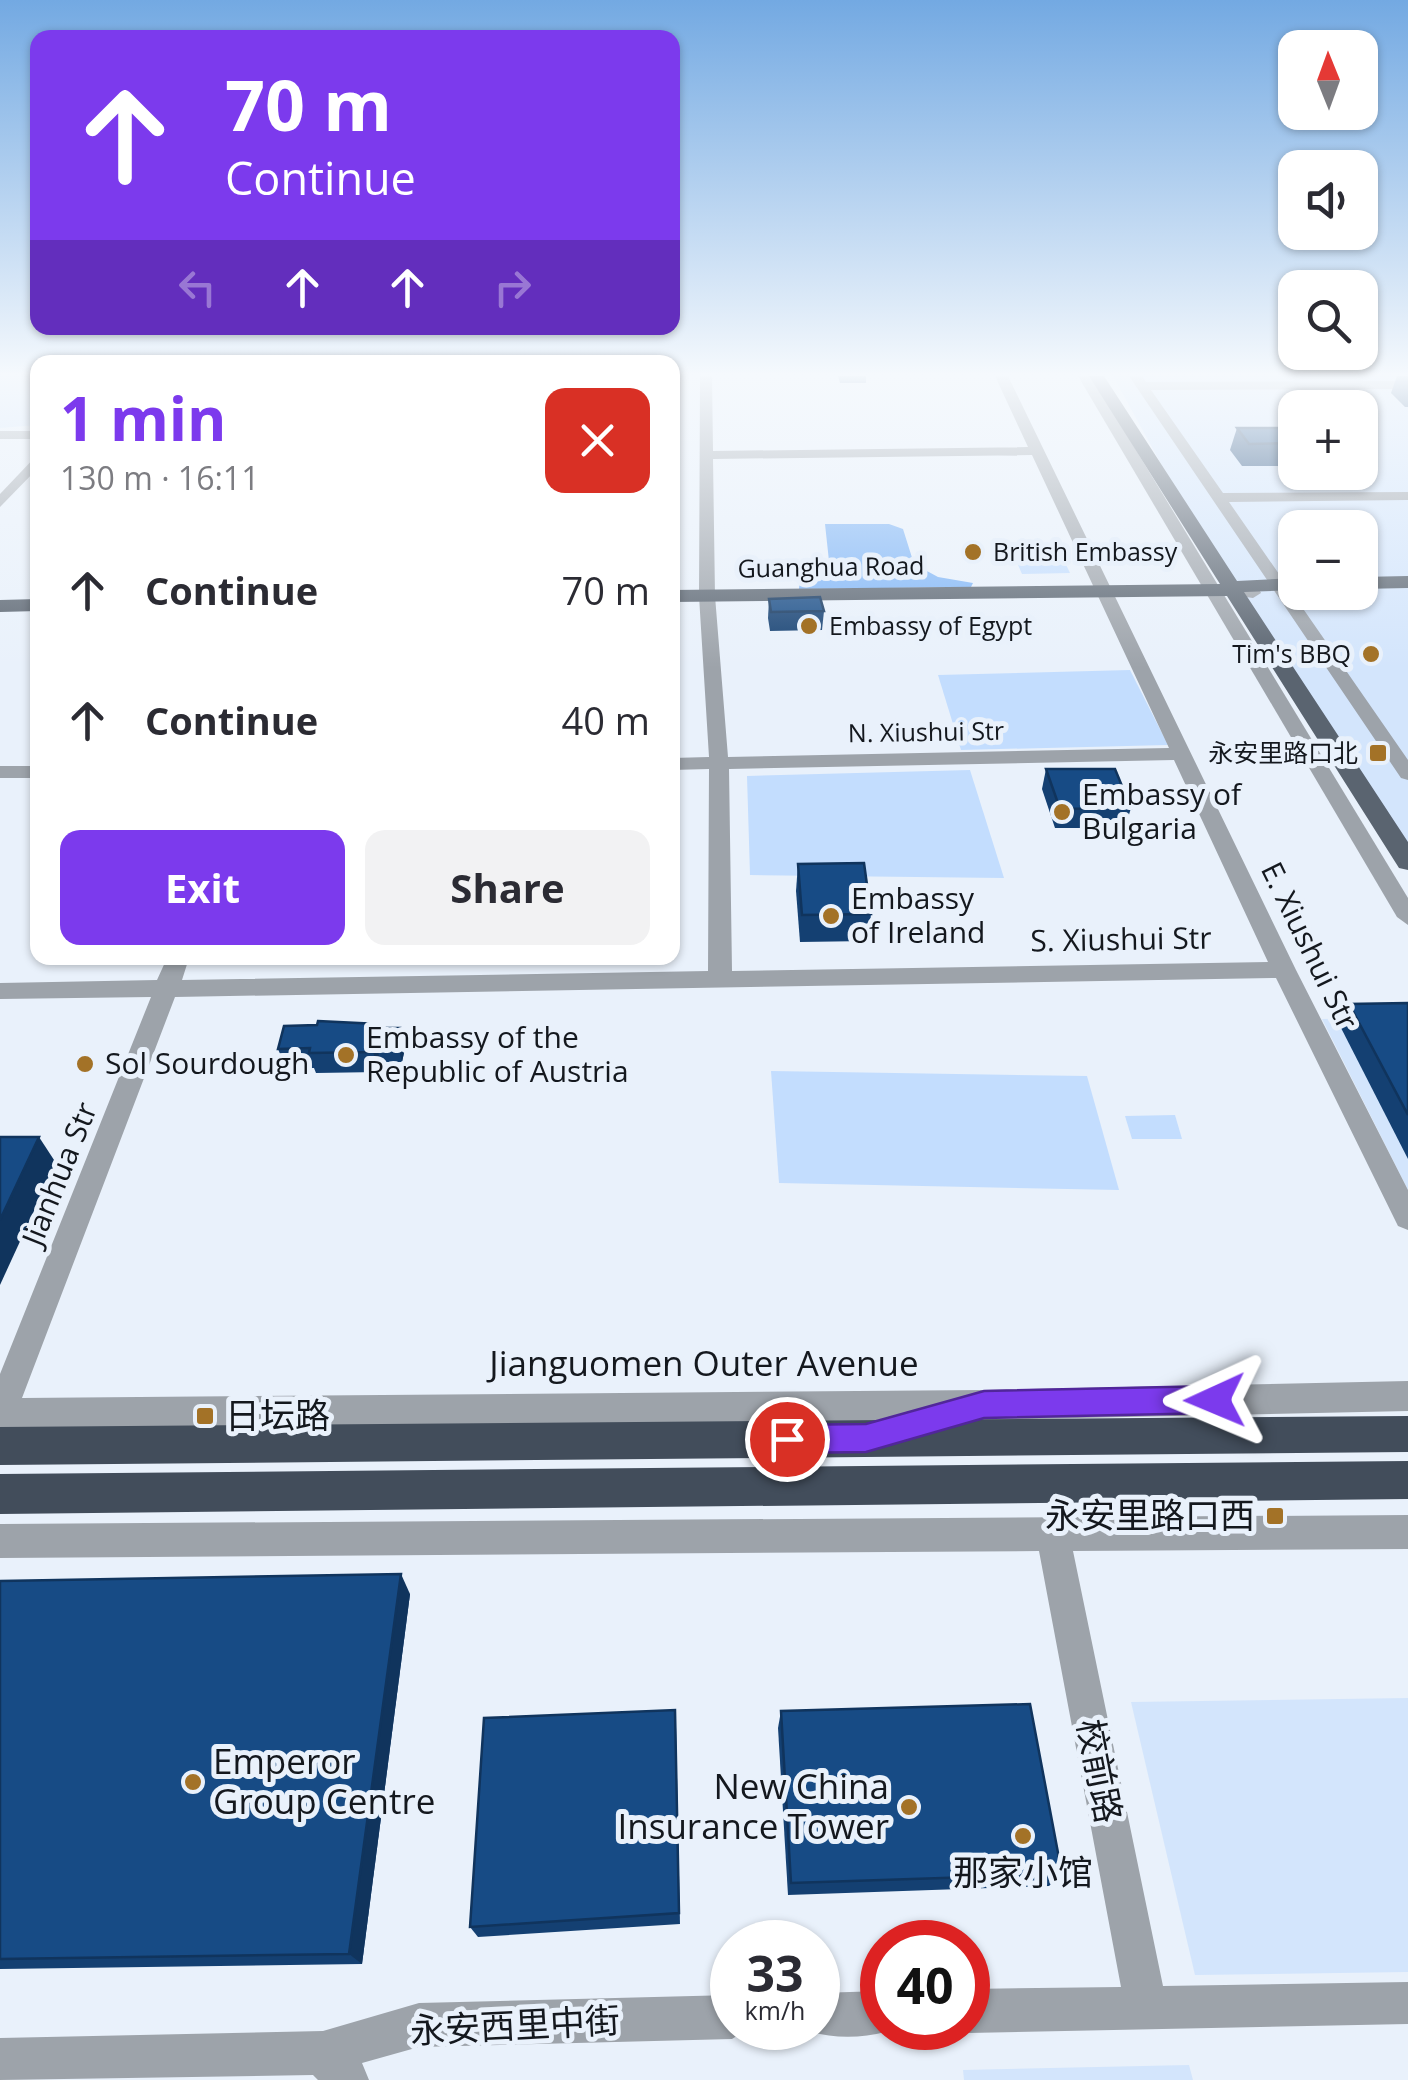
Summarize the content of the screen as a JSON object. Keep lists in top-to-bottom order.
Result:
{
  "streets": {
    "main road": ["Guanghua Road"],
    "street": [
      "N. Xiushui Str",
      "S. Xiushui Str",
      "E. Xiushui Str",
      "Jianhua Str",
      "Jianguomen Outer Avenue",
      "校前路",
      "永安西里中街"
    ]
  },
  "crossings": [
    ["Guanghua Road", "E. Xiushui Str"],
    ["N. Xiushui Str", "E. Xiushui Str"],
    ["S. Xiushui Str", "E. Xiushui Str"],
    ["S. Xiushui Str", "Jianhua Str"],
    ["Jianhua Str", "Jianguomen Outer Avenue"]
  ],
  "places": {
    "other": [
      "British Embassy",
      "Embassy of Egypt",
      "Tim's BBQ",
      "Embassy of Bulgaria",
      "Embassy of Ireland",
      "Embassy of the Republic of Austria",
      "Sol Sourdough",
      "Emperor Group Centre",
      "New China Insurance Tower",
      "那家小馆"
    ],
    "transit": ["永安里路口北", "日坛路", "永安里路口西"]
  },
  "north": "top",
  "page": {
    "map_buttons": ["+", "−"],
    "turn": ["70 m", "Continue"],
    "heading": ["1 min", "130 m · 16:11"],
    "list": [
      {
        "name": "Continue",
        "value": "70 m"
      },
      {
        "name": "Continue",
        "value": "40 m"
      }
    ],
    "buttons": ["Exit", "Share"],
    "speed": "33 km/h",
    "limit": "40"
  }
}
